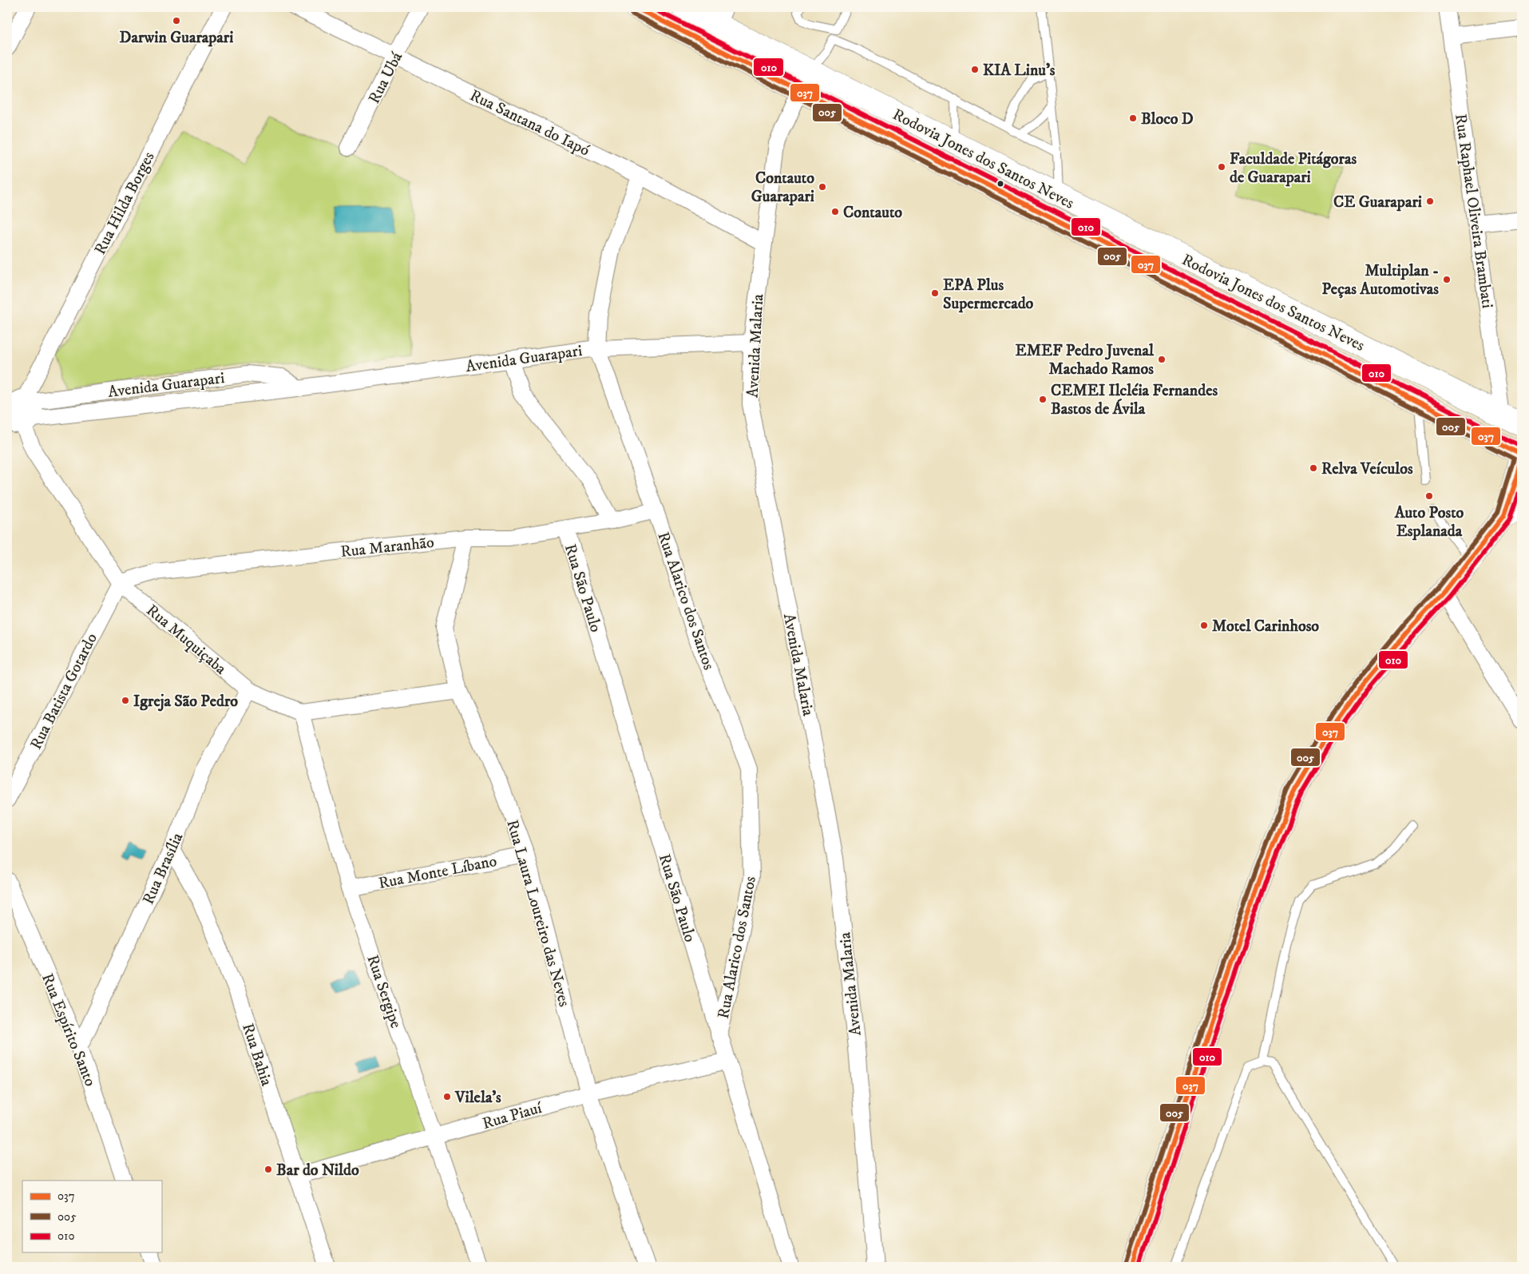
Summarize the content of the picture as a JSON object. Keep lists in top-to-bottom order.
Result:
{
  "streets": {
    "main road": ["Rodovia Jones dos Santos Neves"],
    "street": [
      "Rua Ubá",
      "Rua Santana do Iapó",
      "Rua Hilda Borges",
      "Rua Raphael Oliveira Brambati",
      "Avenida Malaria",
      "Avenida Guarapari",
      "Rua Maranhão",
      "Rua São Paulo",
      "Rua Alarico dos Santos",
      "Rua Muquiçaba",
      "Rua Batista Gotardo",
      "Rua Brasília",
      "Rua Monte Líbano",
      "Rua Laura Loureiro das Neves",
      "Rua Sergipe",
      "Rua Espírito Santo",
      "Rua Bahia",
      "Rua Piauí"
    ]
  },
  "crossings": [
    ["Rua Ubá", "Rua Santana do Iapó"],
    ["Rua Santana do Iapó", "Avenida Malaria"],
    ["Rua Santana do Iapó", "Rua Alarico dos Santos"],
    ["Rodovia Jones dos Santos Neves", "Rua Raphael Oliveira Brambati"],
    ["Rodovia Jones dos Santos Neves", "Avenida Malaria"],
    ["Rua Hilda Borges", "Avenida Guarapari"],
    ["Rua Hilda Borges", "Rua Muquiçaba"],
    ["Avenida Malaria", "Avenida Guarapari"],
    ["Avenida Guarapari", "Rua Alarico dos Santos"],
    ["Avenida Guarapari", "Rua Muquiçaba"],
    ["Rua Maranhão", "Rua São Paulo"],
    ["Rua Maranhão", "Rua Alarico dos Santos"],
    ["Rua Maranhão", "Rua Muquiçaba"],
    ["Rua Maranhão", "Rua Batista Gotardo"],
    ["Rua Maranhão", "Rua Laura Loureiro das Neves"],
    ["Rua São Paulo", "Rua Alarico dos Santos"],
    ["Rua São Paulo", "Rua Piauí"],
    ["Rua Muquiçaba", "Rua Batista Gotardo"],
    ["Rua Muquiçaba", "Rua Brasília"],
    ["Rua Muquiçaba", "Rua Sergipe"],
    ["Rua Brasília", "Rua Espírito Santo"],
    ["Rua Brasília", "Rua Bahia"],
    ["Rua Monte Líbano", "Rua Laura Loureiro das Neves"],
    ["Rua Monte Líbano", "Rua Sergipe"],
    ["Rua Laura Loureiro das Neves", "Rua Piauí"],
    ["Rua Sergipe", "Rua Piauí"],
    ["Rua Bahia", "Rua Piauí"]
  ],
  "places": [
    "Darwin Guarapari",
    "KIA Linu's",
    "Bloco D",
    "Faculdade Pitágoras de Guarapari",
    "Contauto Guarapari",
    "CE Guarapari",
    "Contauto",
    "Multiplan - Peças Automotivas",
    "EPA Plus Supermercado",
    "EMEF Pedro Juvenal Machado Ramos",
    "CEMEI Ilcléia Fernandes Bastos de Ávila",
    "Relva Veículos",
    "Auto Posto Esplanada",
    "Motel Carinhoso",
    "Igreja São Pedro",
    "Vilela's",
    "Bar do Nildo"
  ],
  "lines": ["transit line 037", "transit line 010", "transit line 005"],
  "legend": ["037", "005", "010"]
}
